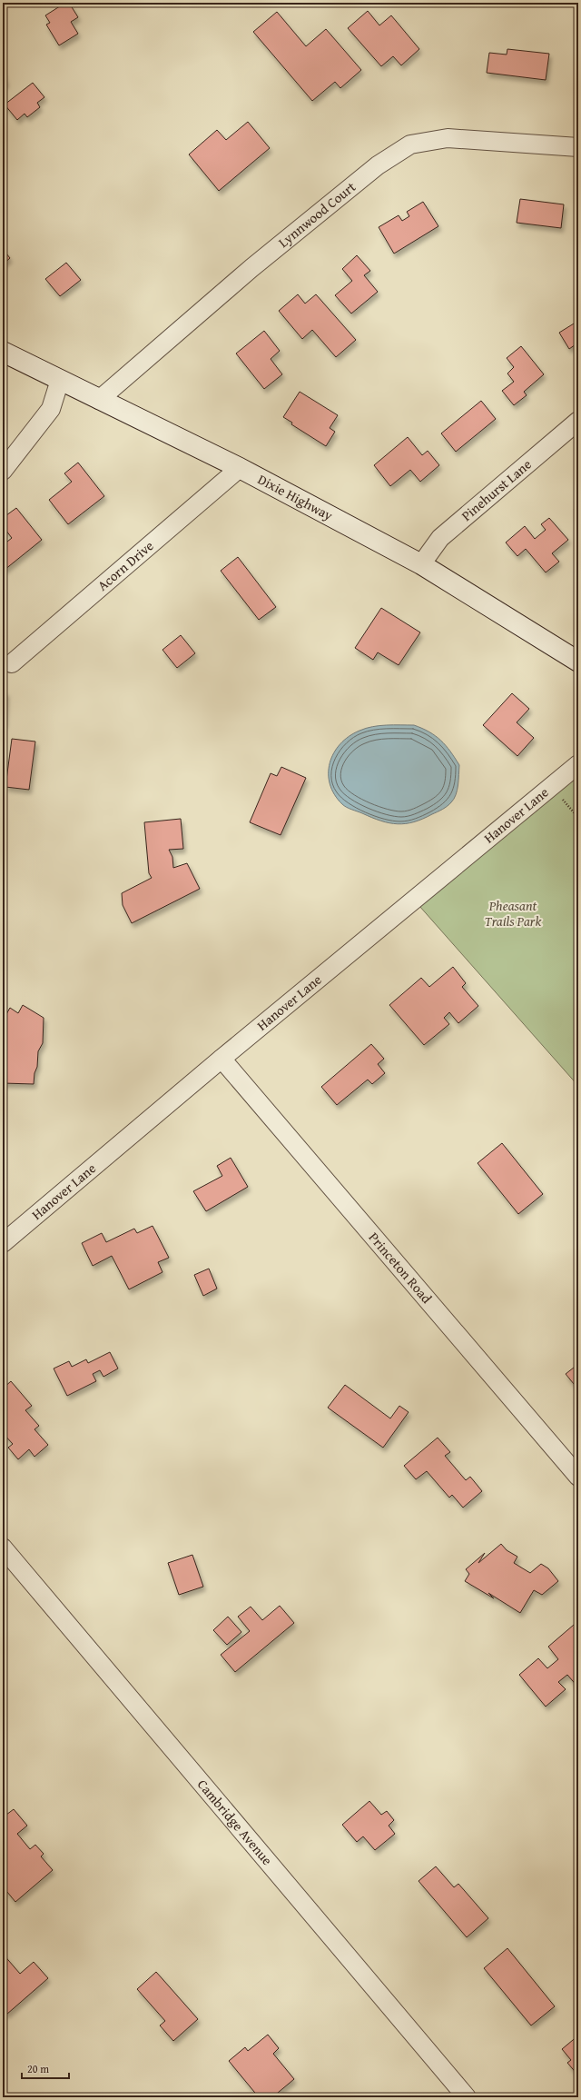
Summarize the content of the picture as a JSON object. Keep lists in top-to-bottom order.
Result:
{
  "streets": {
    "main road": ["Dixie Highway"],
    "street": [
      "Lynnwood Court",
      "Pinehurst Lane",
      "Acorn Drive",
      "Hanover Lane",
      "Princeton Road",
      "Cambridge Avenue"
    ]
  },
  "crossings": [
    ["Lynnwood Court", "Dixie Highway"],
    ["Pinehurst Lane", "Dixie Highway"],
    ["Dixie Highway", "Acorn Drive"],
    ["Hanover Lane", "Princeton Road"]
  ],
  "parks": ["Pheasant Trails Park"],
  "scale_bar": "20 m"
}
